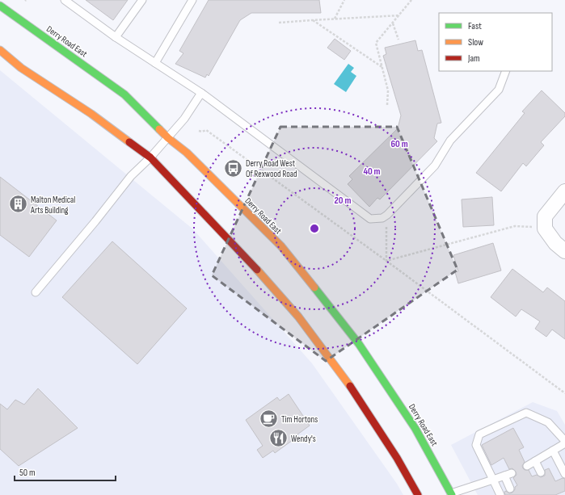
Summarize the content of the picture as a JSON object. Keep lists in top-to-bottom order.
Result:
{
  "streets": {
    "main road": ["Derry Road East"]
  },
  "places": {
    "bus stop": ["Derry Road West Of Rexwood Road"],
    "building": ["Malton Medical Arts Building"],
    "cafe": ["Tim Hortons"],
    "restaurant": ["Wendy's"]
  },
  "legend": ["Fast", "Slow", "Jam"],
  "scale_bar": "50 m",
  "rings": ["60 m", "40 m", "20 m"]
}
